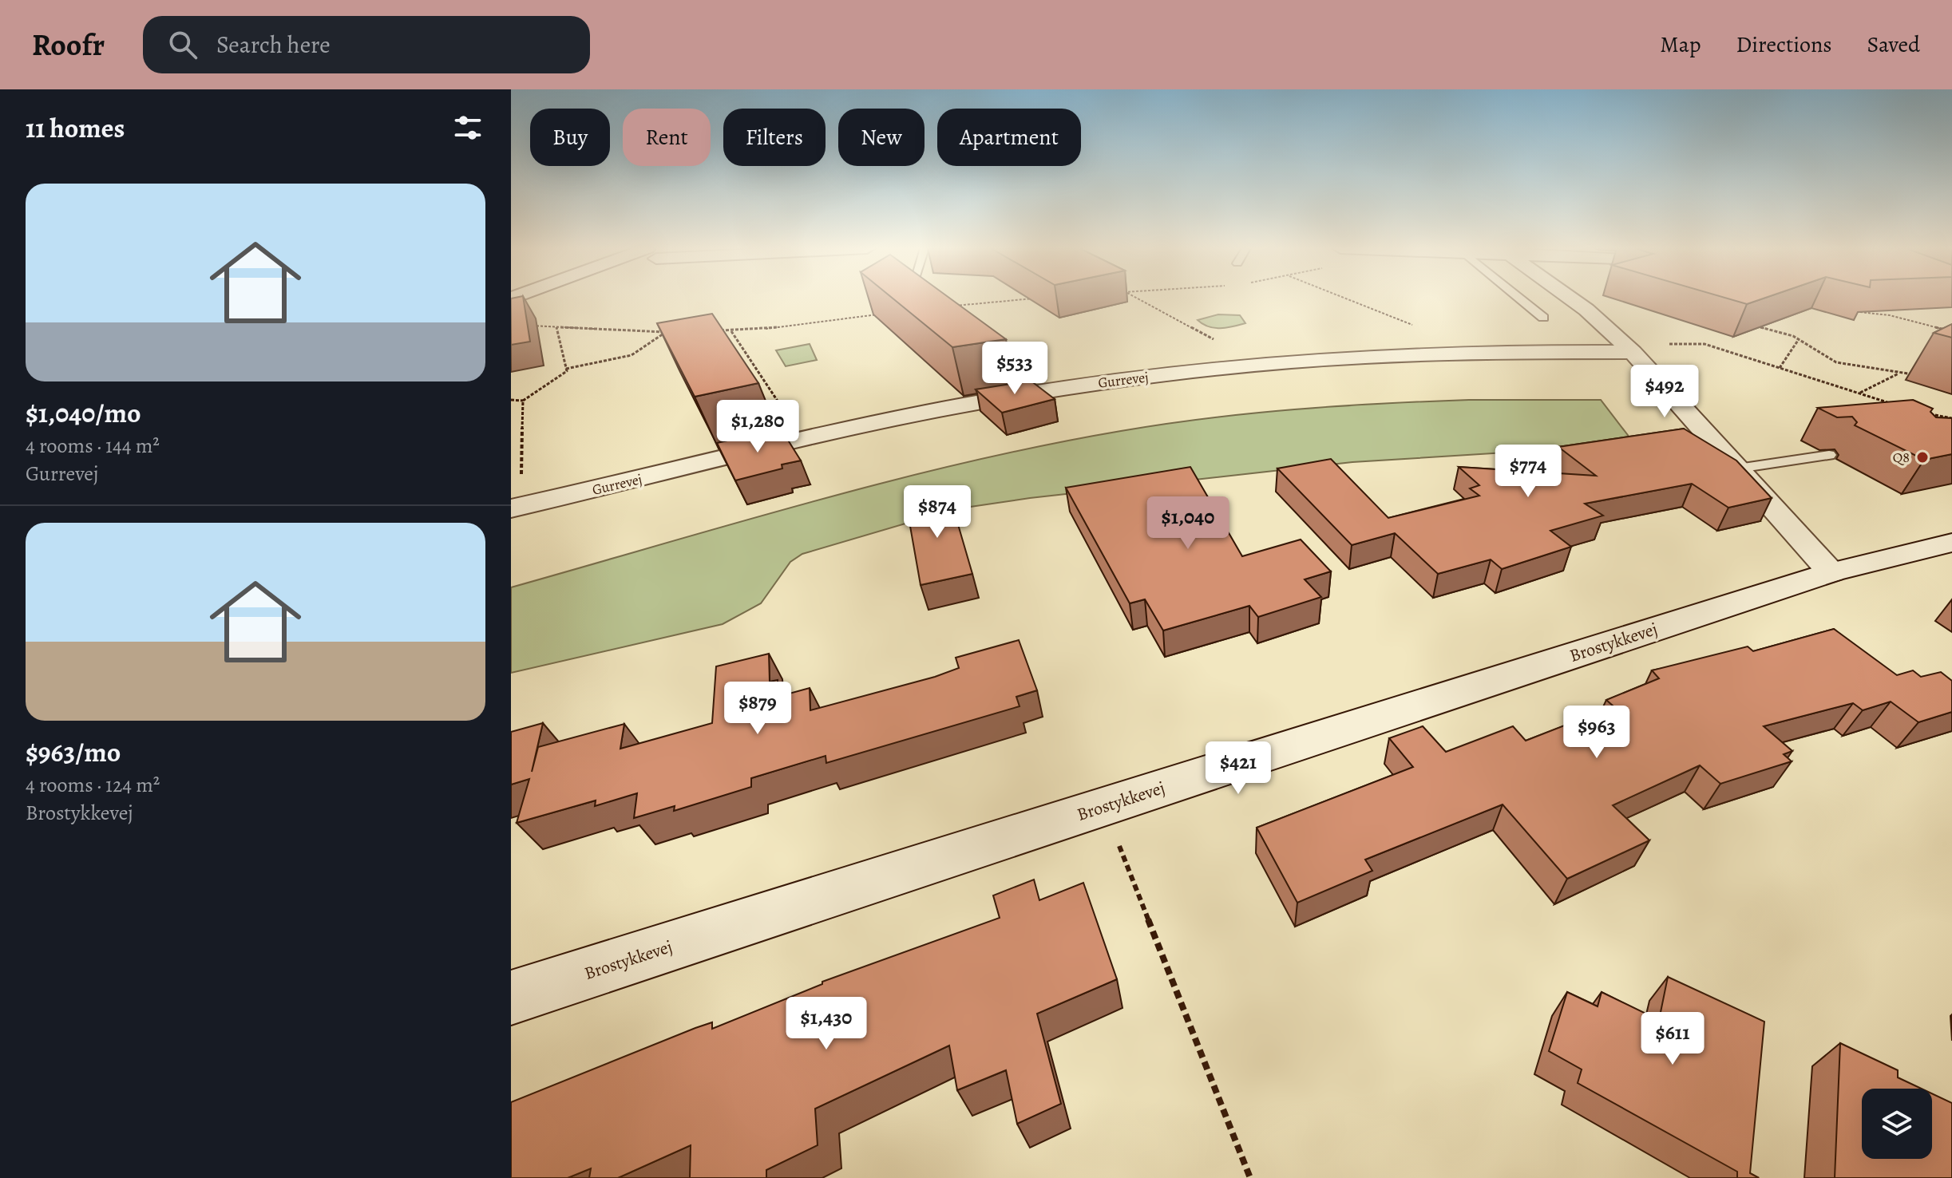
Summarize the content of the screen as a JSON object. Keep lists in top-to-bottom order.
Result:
{
  "streets": {
    "street": ["Gurrevej", "Brostykkevej"]
  },
  "places": ["Q8"],
  "page": {
    "header": "Roofr",
    "search": "Search here",
    "nav": ["Map", "Directions", "Saved"],
    "heading": "11 homes",
    "chip": [
      "Buy",
      "Rent",
      "Filters",
      "New",
      "Apartment"
    ],
    "list": [
      {
        "name": "$1,040/mo",
        "note": "4 rooms · 144 m² · Gurrevej"
      },
      {
        "name": "$963/mo",
        "note": "4 rooms · 124 m² · Brostykkevej"
      }
    ],
    "price": [
      "$533",
      "$492",
      "$1,280",
      "$774",
      "$874",
      "$1,040",
      "$879",
      "$963",
      "$421",
      "$1,430",
      "$611"
    ]
  }
}
